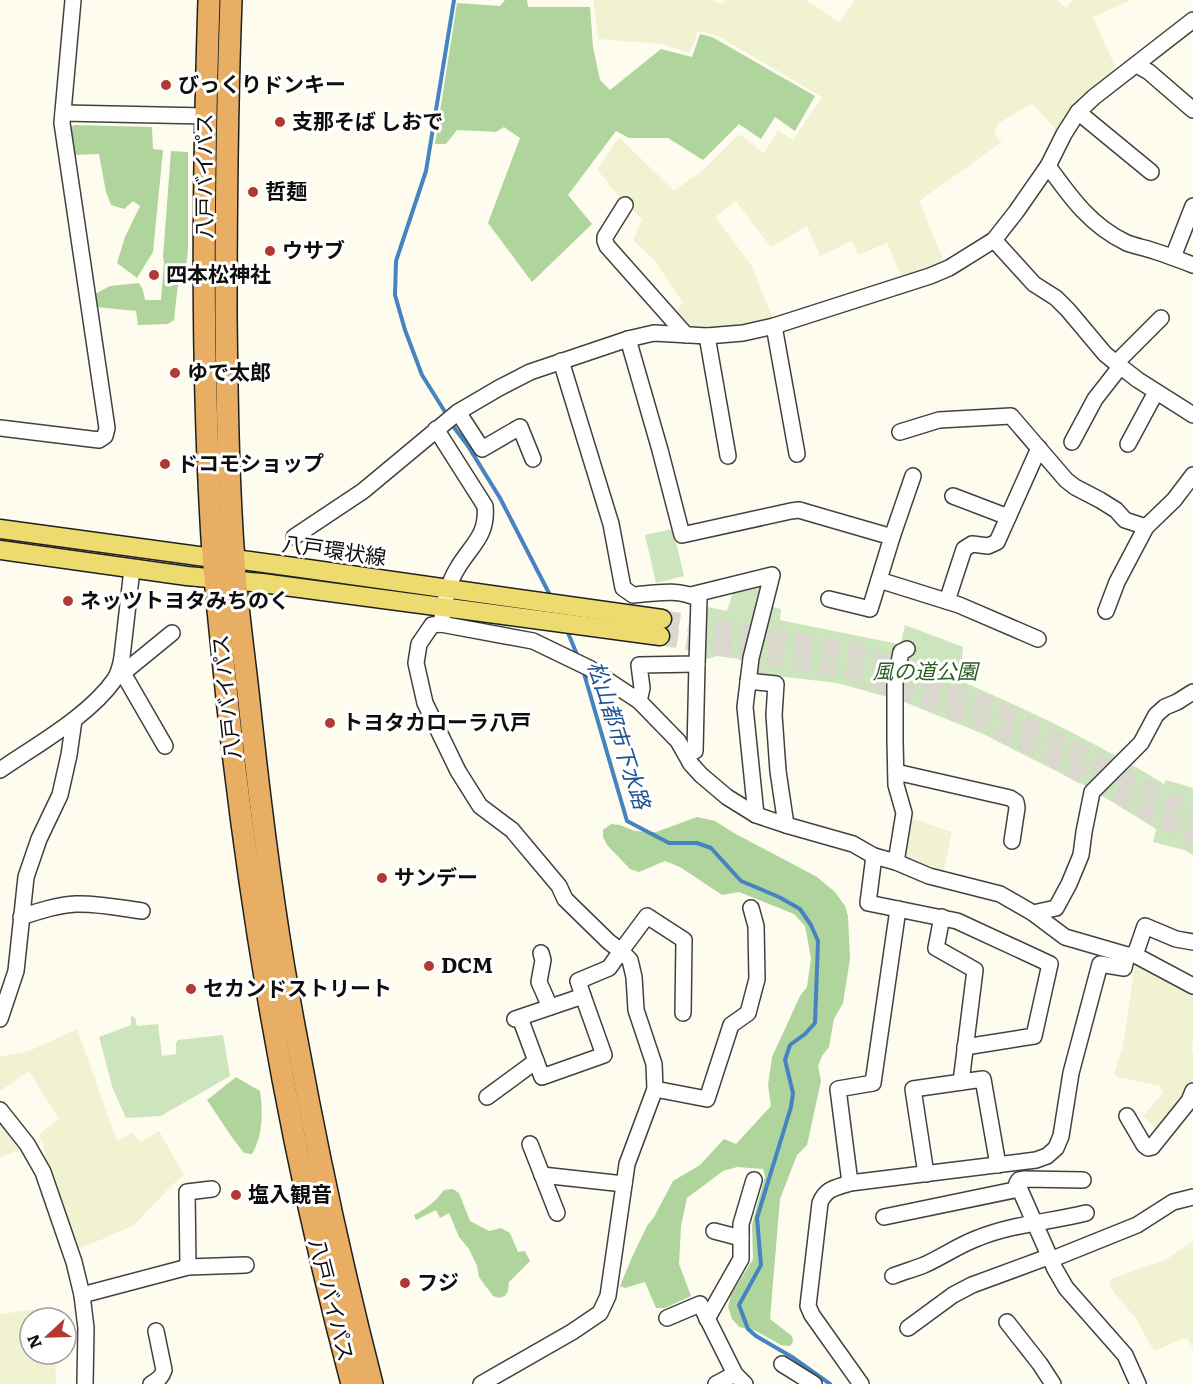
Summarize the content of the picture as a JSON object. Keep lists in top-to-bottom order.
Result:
{
  "streets": {
    "highway": ["八戸バイパス"],
    "main road": ["八戸環状線"]
  },
  "crossings": [
    ["八戸バイパス", "八戸環状線"]
  ],
  "water": ["松山都市下水路"],
  "parks": ["風の道公園"],
  "places": [
    "びっくりドンキー",
    "支那そば しおで",
    "哲麺",
    "ウサブ",
    "四本松神社",
    "ゆで太郎",
    "ドコモショップ",
    "ネッツトヨタみちのく",
    "トヨタカローラ八戸",
    "サンデー",
    "DCM",
    "セカンドストリート",
    "塩入観音",
    "フジ"
  ],
  "north": "left"
}
